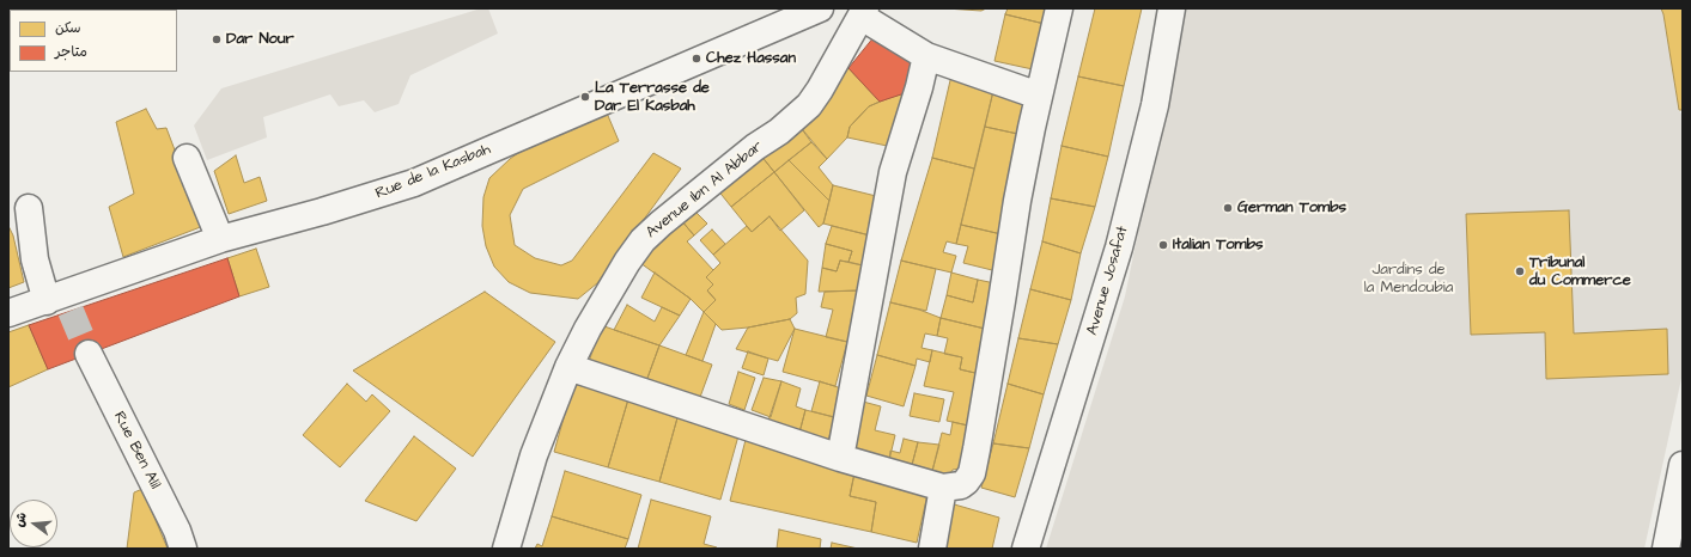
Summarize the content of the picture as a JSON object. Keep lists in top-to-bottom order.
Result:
{
  "streets": {
    "street": [
      "Rue de la Kasbah",
      "Avenue Ibn Al Abbar",
      "Avenue Josafat",
      "Rue Ben Alil"
    ]
  },
  "parks": ["Jardins de la Mendoubia"],
  "places": [
    "Dar Nour",
    "Chez Hassan",
    "La Terrasse de Dar El Kasbah",
    "German Tombs",
    "Italian Tombs",
    "Tribunal du Commerce"
  ],
  "legend": ["سكن", "متاجر"],
  "north": "left"
}
